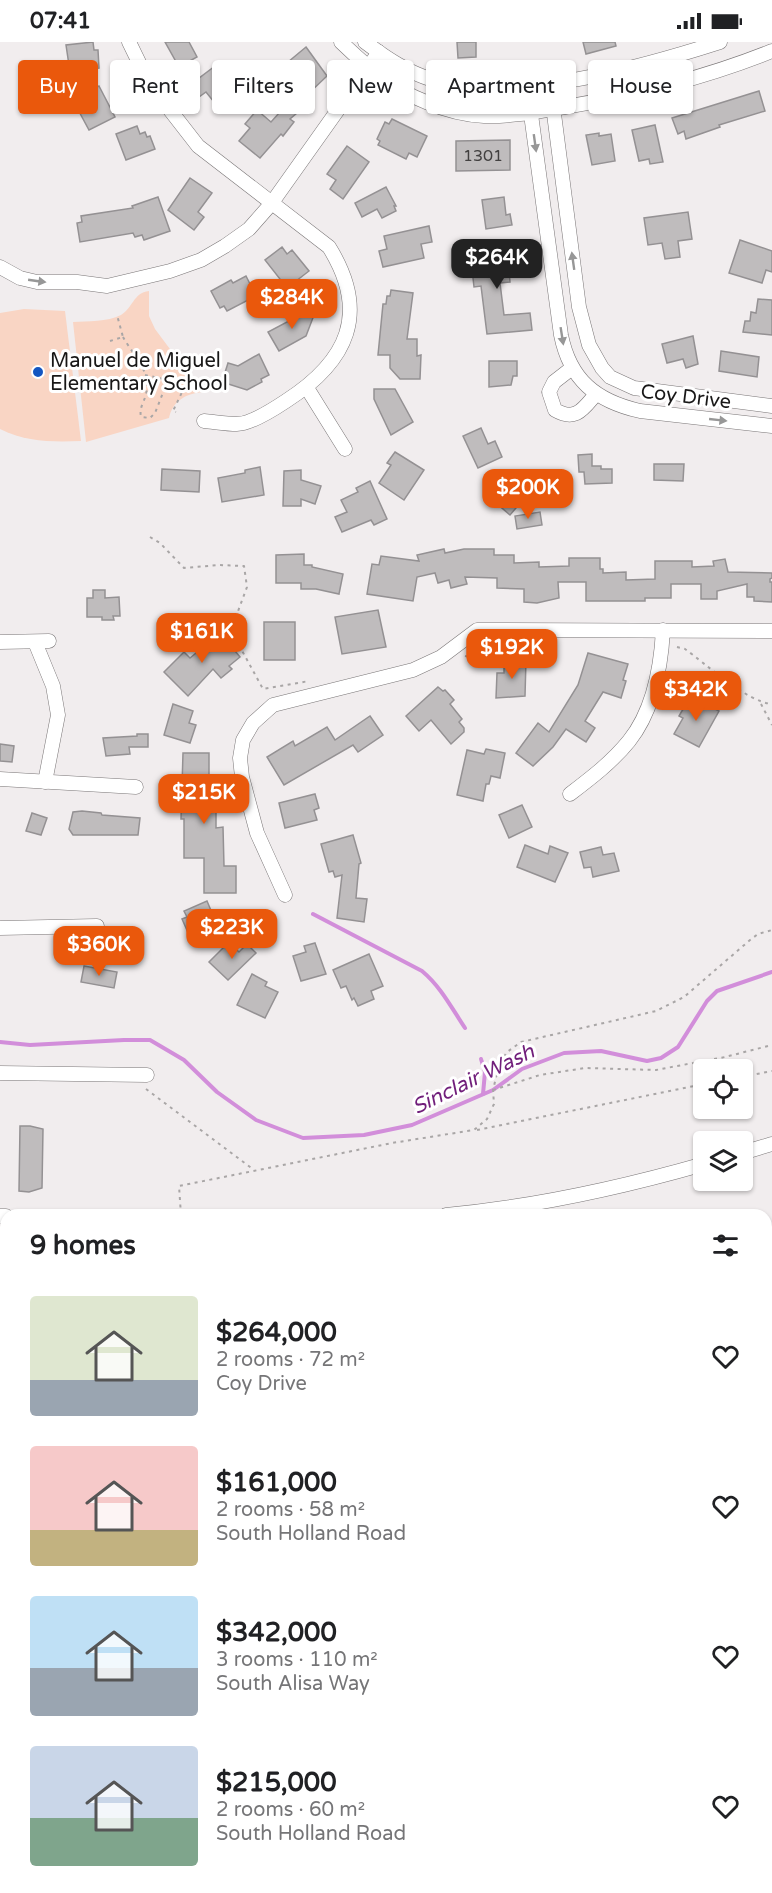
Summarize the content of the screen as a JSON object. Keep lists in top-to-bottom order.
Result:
{
  "streets": {
    "street": ["Coy Drive"]
  },
  "water": ["Sinclair Wash"],
  "places": ["Manuel de Miguel Elementary School"],
  "house_numbers": ["1301"],
  "page": {
    "status": "07:41",
    "chip": [
      "Buy",
      "Rent",
      "Filters",
      "New",
      "Apartment",
      "House"
    ],
    "price": [
      "$264K",
      "$284K",
      "$200K",
      "$161K",
      "$192K",
      "$342K",
      "$215K",
      "$223K",
      "$360K"
    ],
    "heading": "9 homes",
    "list": [
      {
        "name": "$264,000",
        "note": "2 rooms · 72 m² · Coy Drive"
      },
      {
        "name": "$161,000",
        "note": "2 rooms · 58 m² · South Holland Road"
      },
      {
        "name": "$342,000",
        "note": "3 rooms · 110 m² · South Alisa Way"
      },
      {
        "name": "$215,000",
        "note": "2 rooms · 60 m² · South Holland Road"
      }
    ]
  }
}
